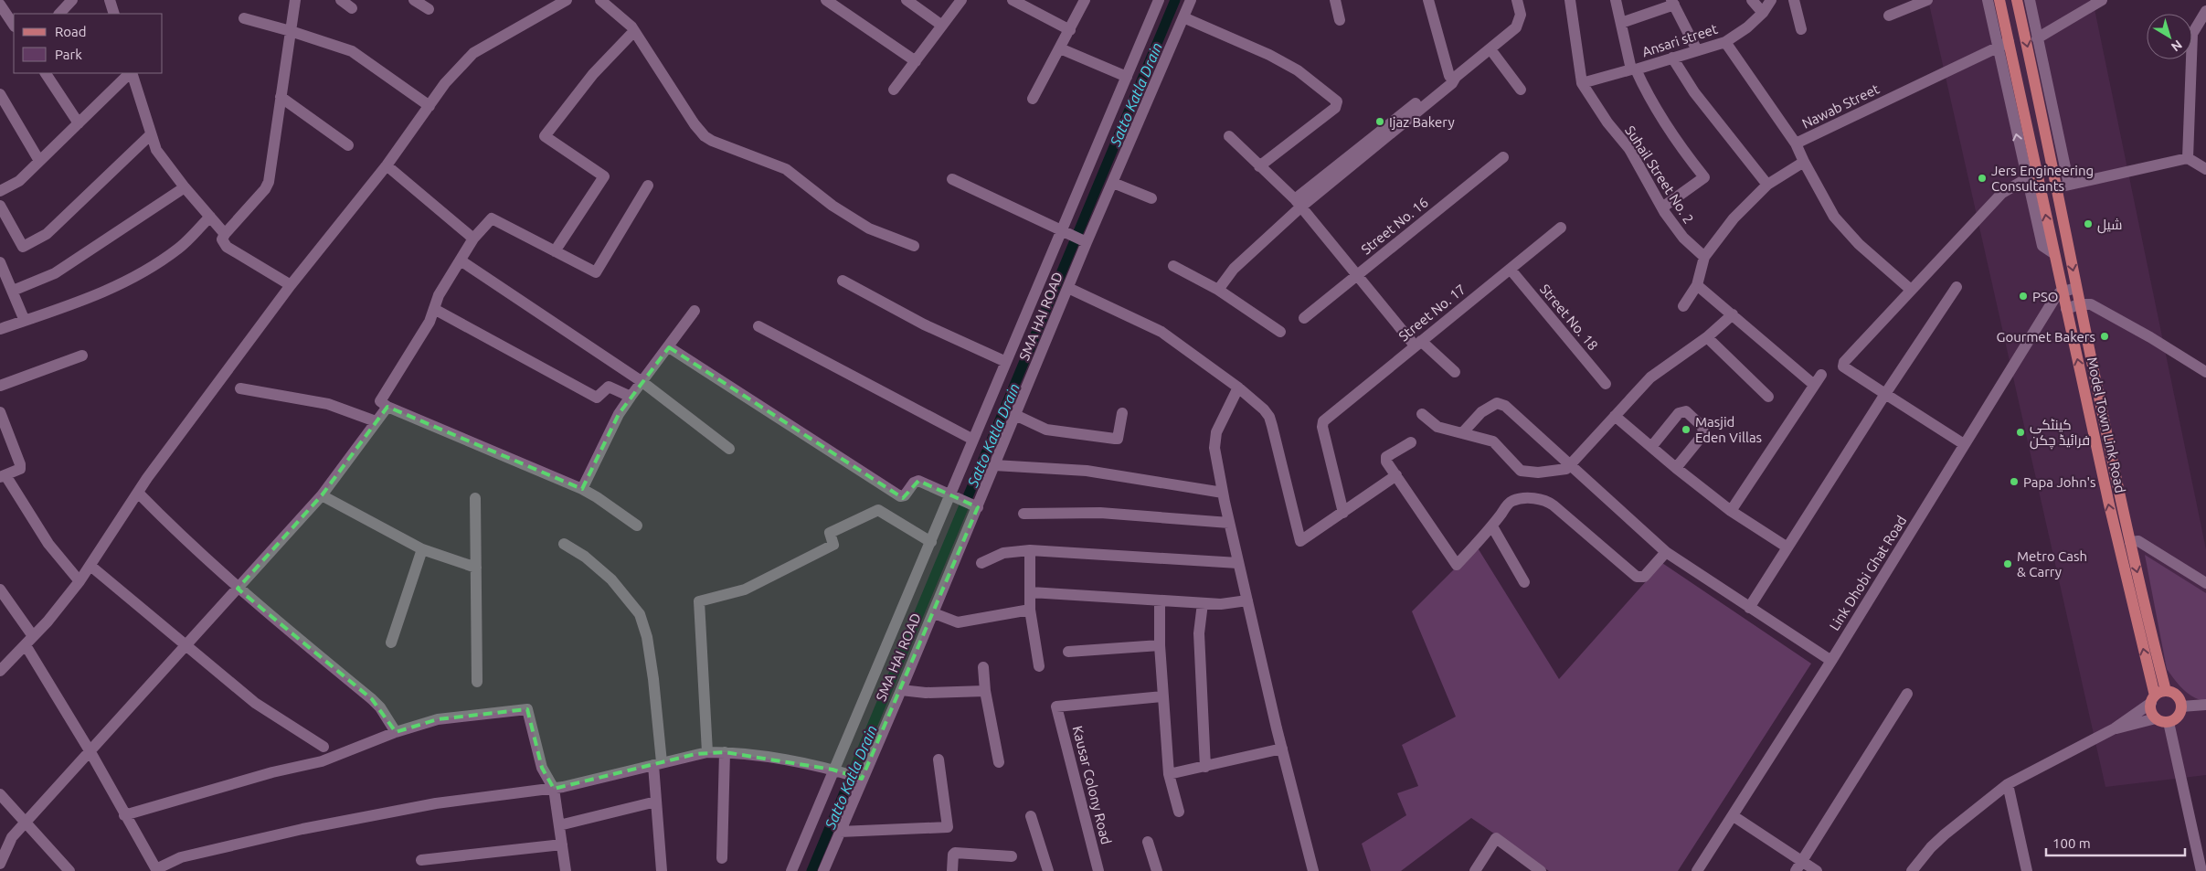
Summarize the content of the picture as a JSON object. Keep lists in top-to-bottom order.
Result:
{
  "streets": {
    "main road": ["Model Town Link Road"],
    "street": [
      "Ansari street",
      "Nawab Street",
      "Suhail Street No. 2",
      "Street No. 16",
      "Street No. 17",
      "SMA HAI ROAD",
      "Street No. 18",
      "Link Dhobi Ghat Road",
      "Kausar Colony Road"
    ]
  },
  "crossings": [
    ["Ansari street", "Nawab Street"],
    ["Ansari street", "Suhail Street No. 2"],
    ["Nawab Street", "Model Town Link Road"],
    ["Street No. 17", "Street No. 18"],
    ["Model Town Link Road", "Link Dhobi Ghat Road"]
  ],
  "water": ["Satto Katla Drain"],
  "places": [
    "Ijaz Bakery",
    "Jers Engineering Consultants",
    "شیل",
    "PSO",
    "Gourmet Bakers",
    "Masjid Eden Villas",
    "کینٹکی فرائیڈ چکن",
    "Papa John's",
    "Metro Cash & Carry"
  ],
  "legend": ["Road", "Park"],
  "scale_bar": "100 m",
  "north": "bottom right"
}
